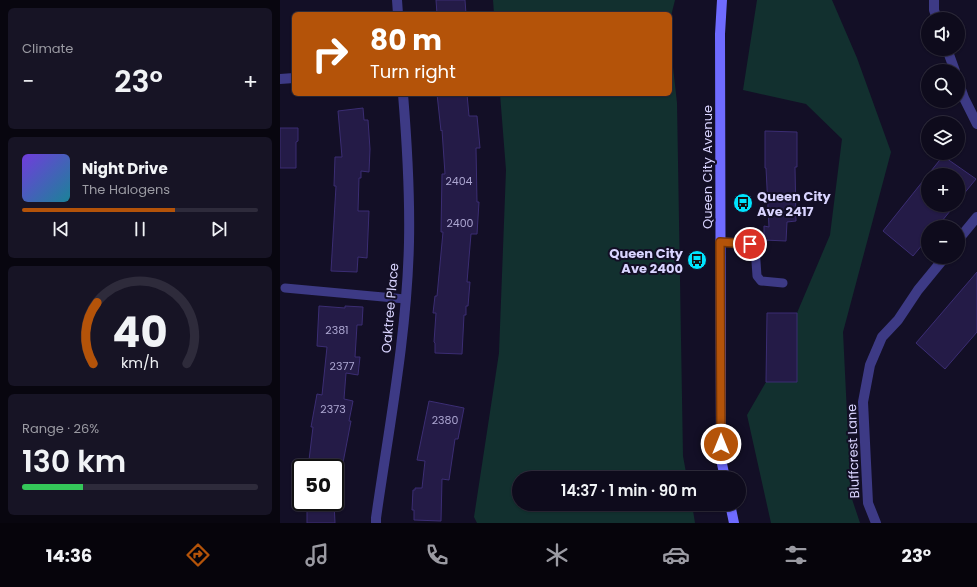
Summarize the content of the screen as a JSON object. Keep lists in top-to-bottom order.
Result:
{
  "streets": {
    "main road": ["Queen City Avenue"],
    "street": ["Oaktree Place", "Bluffcrest Lane"]
  },
  "places": {
    "bus stop": ["Queen City Ave 2417", "Queen City Ave 2400"]
  },
  "house_numbers": [
    "2404",
    "2400",
    "2381",
    "2377",
    "2373",
    "2380"
  ],
  "page": {
    "tile": [
      "Climate",
      ["Range · 26%", "130 km"]
    ],
    "map_buttons": ["+", "−"],
    "turn": ["80 m", "Turn right"],
    "heat": ["−", "23°", "+"],
    "song": ["Night Drive", "The Halogens"],
    "limit": "50",
    "trip": "14:37 · 1 min · 90 m",
    "tabs": ["14:36", "23°"],
    "gauge": ["40", "km/h"]
  }
}
